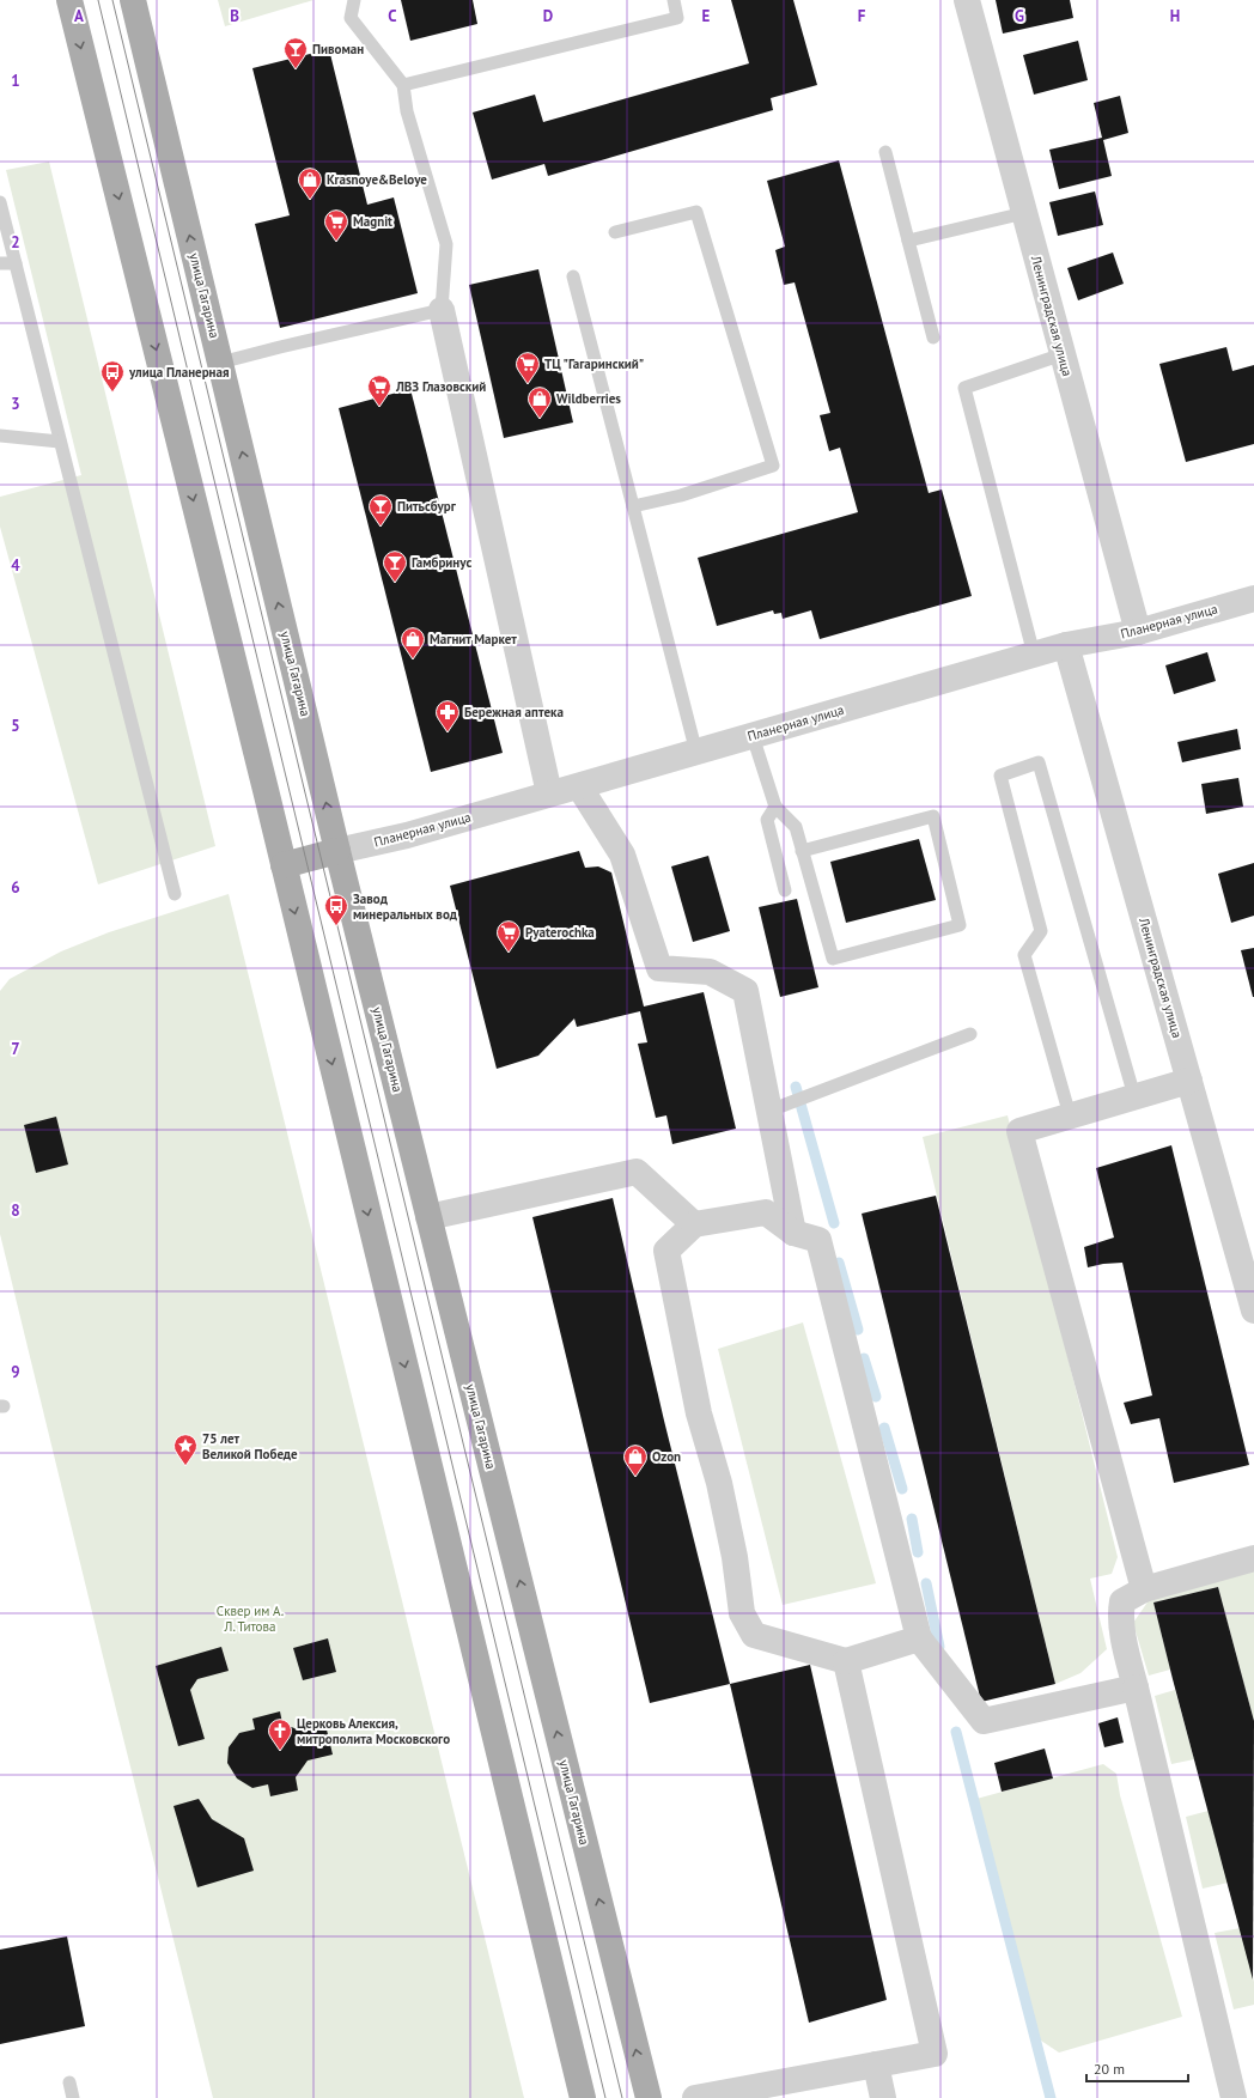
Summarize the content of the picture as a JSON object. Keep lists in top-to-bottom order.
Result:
{
  "streets": {
    "main road": ["улица Гагарина"],
    "street": ["Ленинградская улица", "Планерная улица"]
  },
  "crossings": [
    ["улица Гагарина", "Планерная улица"],
    ["Ленинградская улица", "Планерная улица"]
  ],
  "parks": ["Сквер им А. Л. Титова"],
  "places": {
    "bar": ["Пивоман", "Питьсбург", "Гамбринус"],
    "shop": [
      "Krasnoye&Beloye",
      "Wildberries",
      "Магнит Маркет",
      "Ozon"
    ],
    "supermarket": [
      "Magnit",
      "ТЦ \"Гагаринский\"",
      "ЛВЗ Глазовский",
      "Pyaterochka"
    ],
    "bus stop": ["улица Планерная", "Завод минеральных вод"],
    "pharmacy": ["Бережная аптека"],
    "place": ["75 лет Великой Победе"],
    "church": ["Церковь Алексия, митрополита Московского"]
  },
  "scale_bar": "20 m",
  "grid": {
    "columns": [
      "A",
      "B",
      "C",
      "D",
      "E",
      "F",
      "G",
      "H"
    ],
    "rows": [
      "1",
      "2",
      "3",
      "4",
      "5",
      "6",
      "7",
      "8",
      "9"
    ]
  }
}
